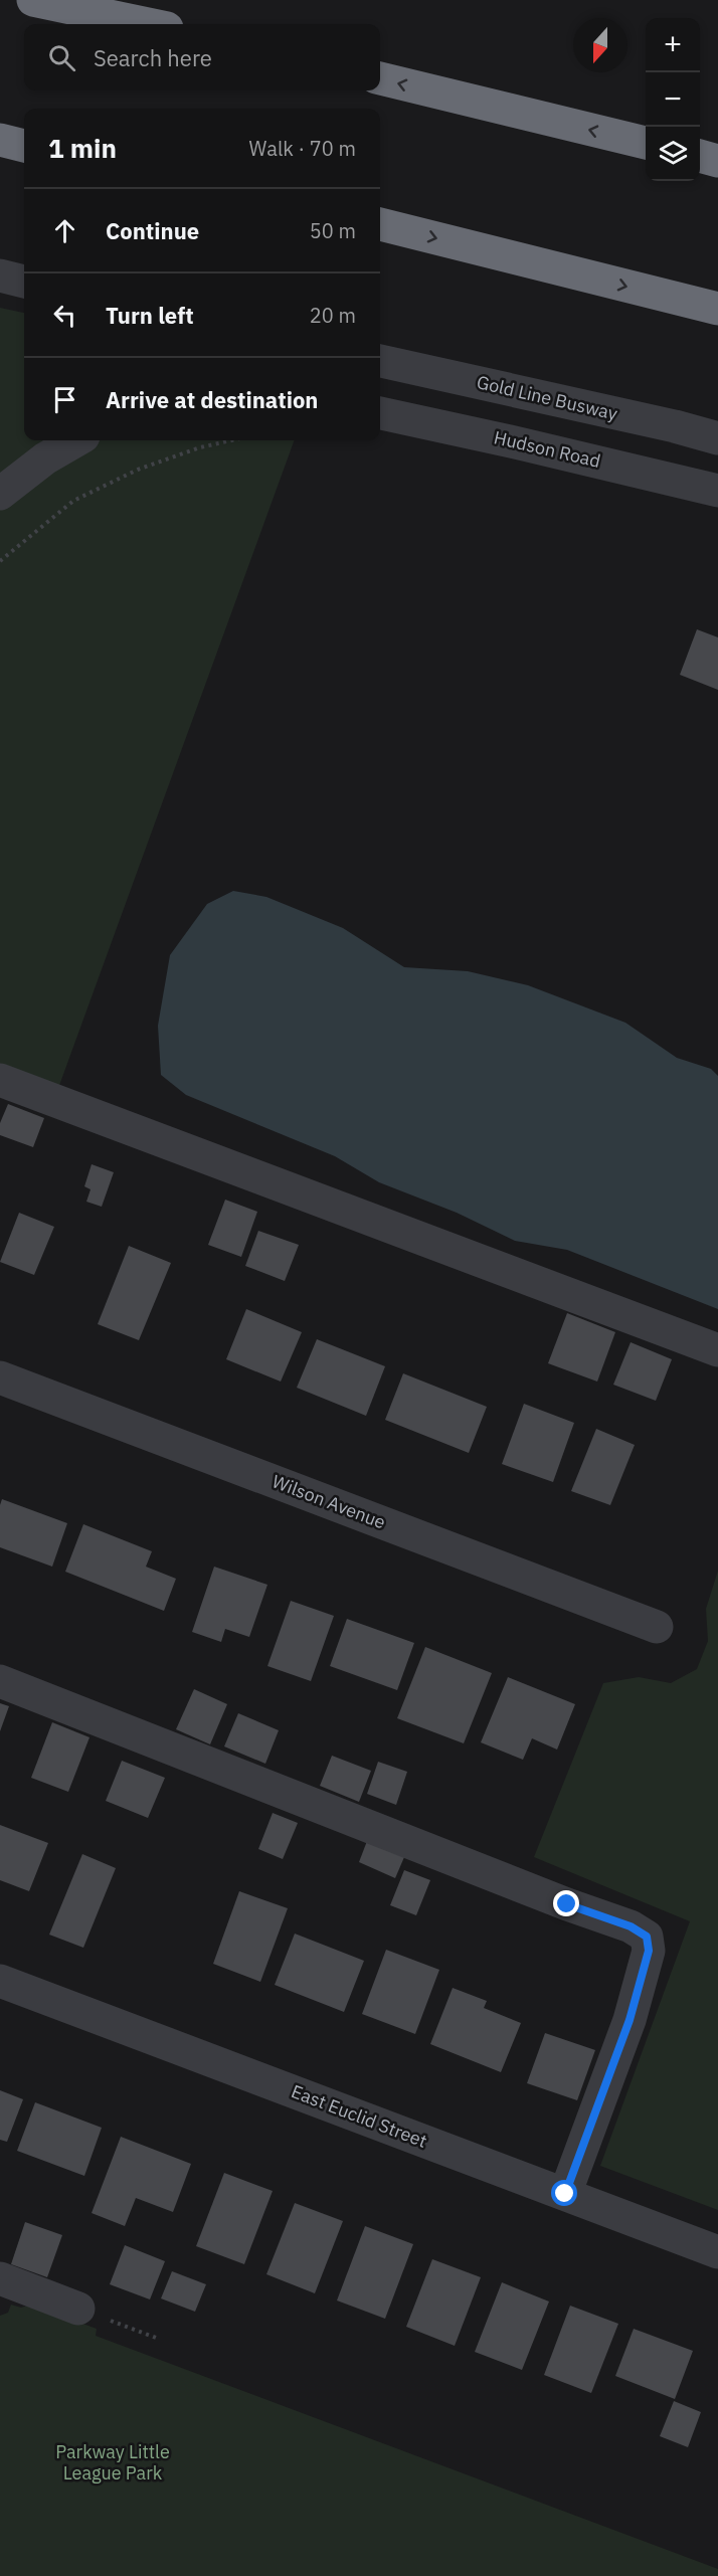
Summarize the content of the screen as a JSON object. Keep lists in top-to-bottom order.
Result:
{
  "streets": {
    "street": [
      "Gold Line Busway",
      "Hudson Road",
      "Wilson Avenue",
      "East Euclid Street"
    ]
  },
  "parks": ["Parkway Little League Park"],
  "north": "bottom",
  "page": {
    "map_buttons": ["+", "−"],
    "search": "Search here",
    "heading": ["1 min", "Walk · 70 m"],
    "list": [
      ["Continue", "50 m"],
      ["Turn left", "20 m"],
      "Arrive at destination"
    ]
  }
}
